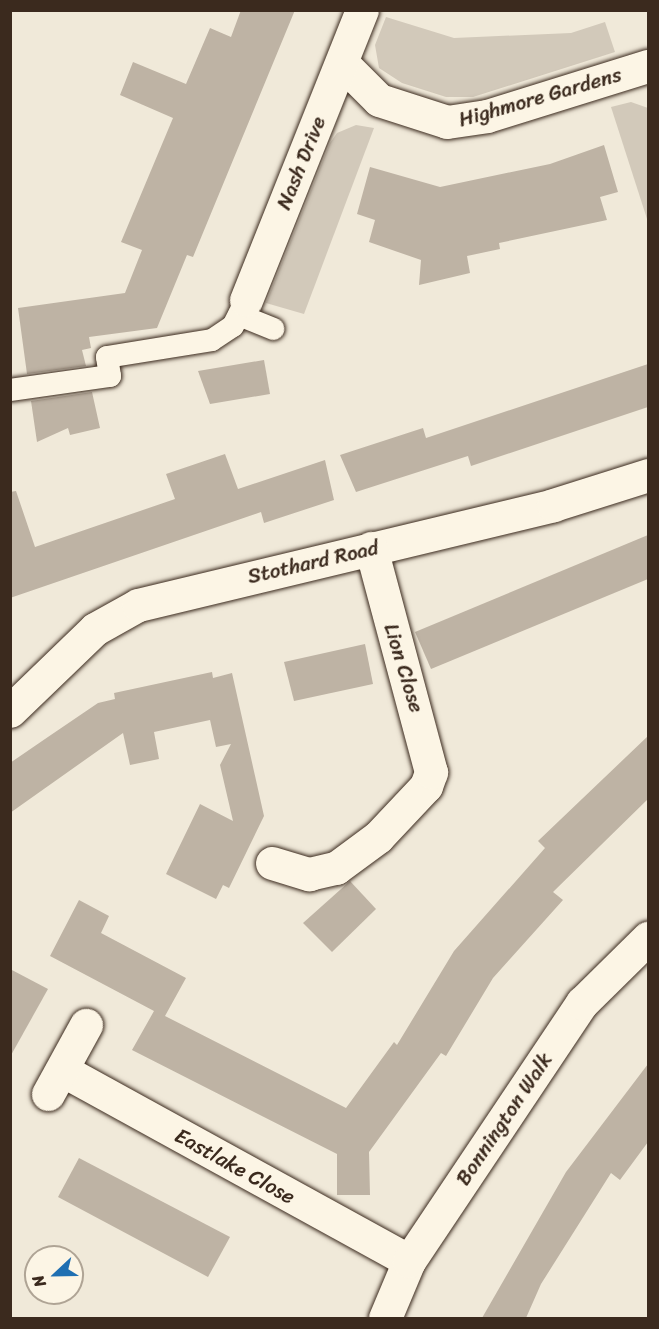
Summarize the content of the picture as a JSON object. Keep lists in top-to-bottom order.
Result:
{
  "streets": {
    "street": [
      "Highmore Gardens",
      "Nash Drive",
      "Stothard Road",
      "Lion Close",
      "Bonnington Walk",
      "Eastlake Close"
    ]
  },
  "crossings": [
    ["Highmore Gardens", "Nash Drive"],
    ["Stothard Road", "Lion Close"],
    ["Bonnington Walk", "Eastlake Close"]
  ],
  "north": "left"
}
